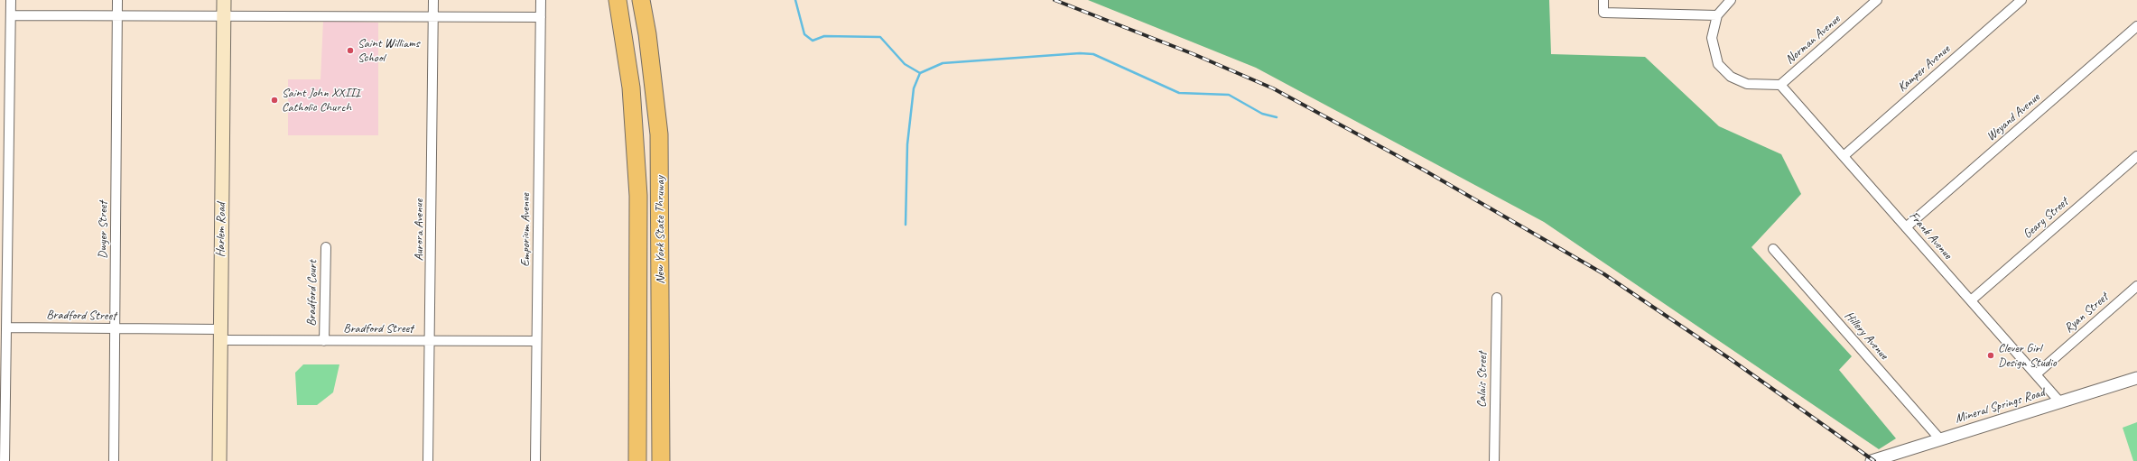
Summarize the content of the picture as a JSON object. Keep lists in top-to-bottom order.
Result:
{
  "streets": {
    "highway": ["New York State Thruway"],
    "main road": ["Harlem Road"],
    "street": [
      "Norman Avenue",
      "Kamper Avenue",
      "Weyand Avenue",
      "Geary Street",
      "Dwyer Street",
      "Aurora Avenue",
      "Emporium Avenue",
      "Frank Avenue",
      "Bradford Court",
      "Ryan Street",
      "Bradford Street",
      "Hillery Avenue",
      "Calais Street",
      "Mineral Springs Road"
    ]
  },
  "crossings": [
    ["Norman Avenue", "Frank Avenue"],
    ["Kamper Avenue", "Frank Avenue"],
    ["Weyand Avenue", "Frank Avenue"],
    ["Geary Street", "Frank Avenue"],
    ["Dwyer Street", "Bradford Street"],
    ["Harlem Road", "Bradford Street"],
    ["Aurora Avenue", "Bradford Street"],
    ["Emporium Avenue", "Bradford Street"],
    ["Frank Avenue", "Ryan Street"],
    ["Frank Avenue", "Mineral Springs Road"],
    ["Bradford Court", "Bradford Street"],
    ["Hillery Avenue", "Mineral Springs Road"]
  ],
  "places": ["Saint Williams School", "Saint John XXIII Catholic Church", "Clever Girl Design Studio"]
}
